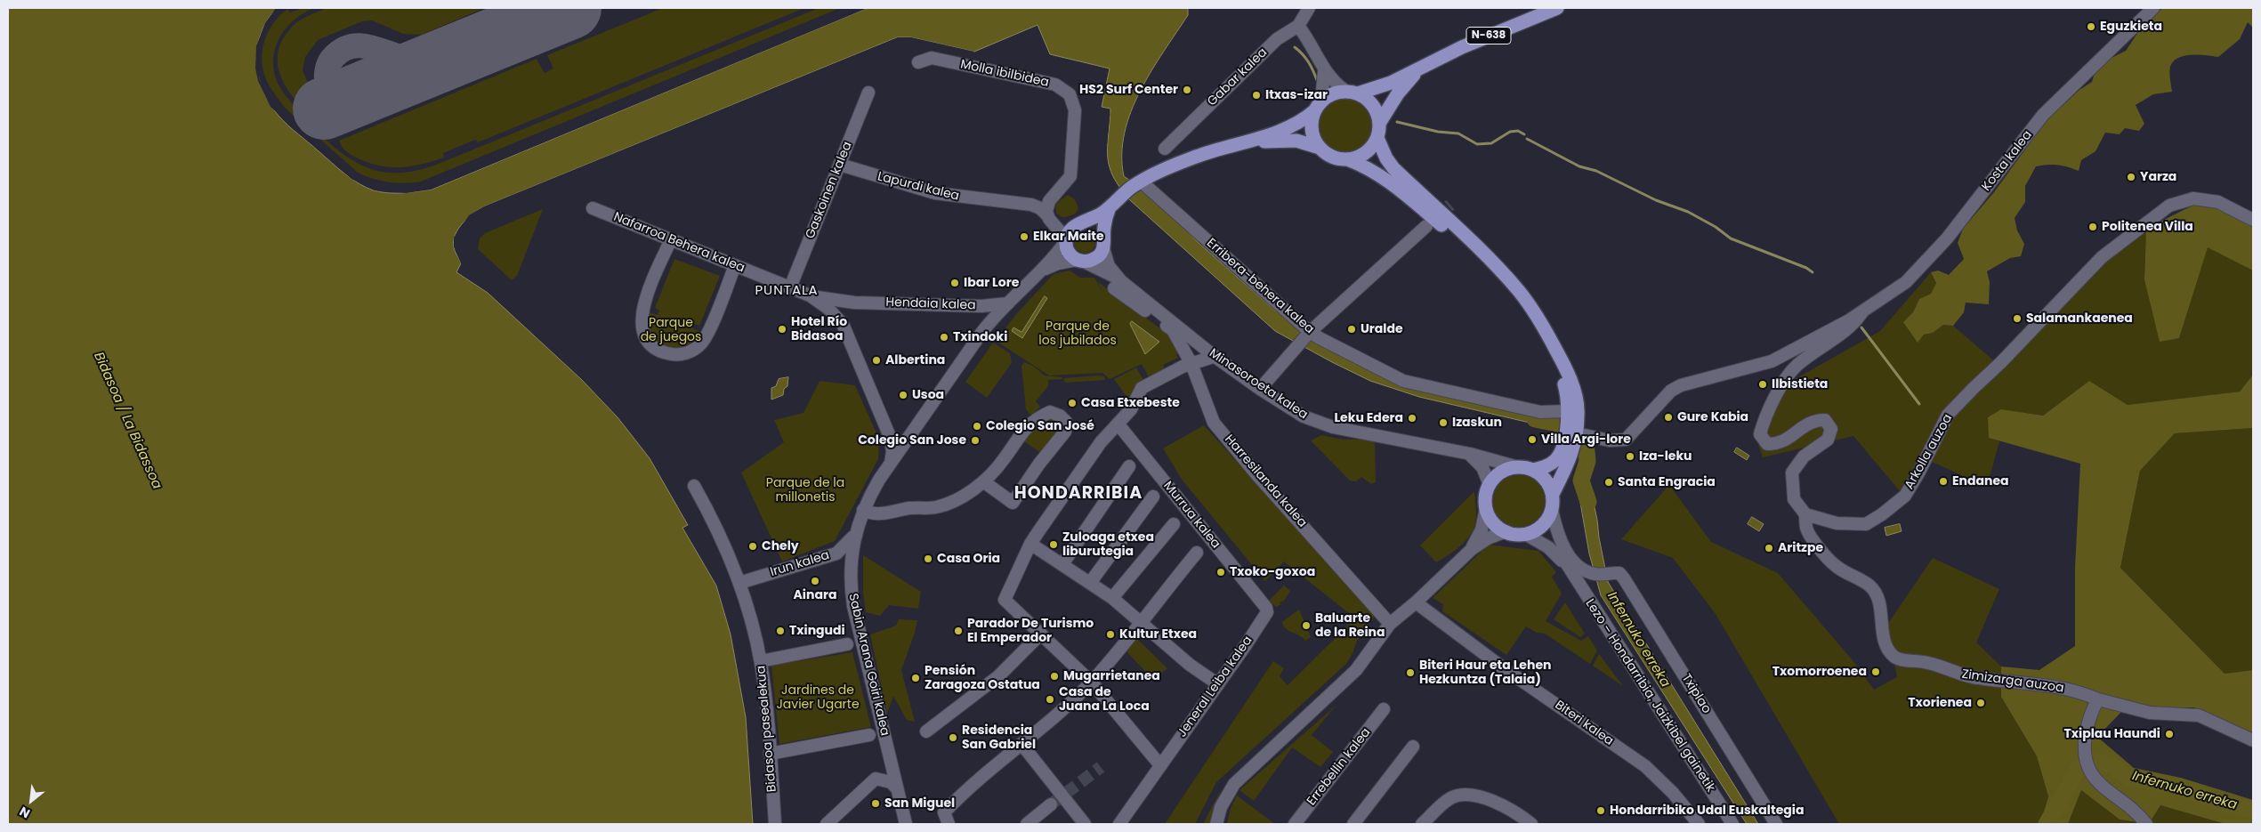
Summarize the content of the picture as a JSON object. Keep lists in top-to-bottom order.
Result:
{
  "streets": {
    "main road": ["N-638"],
    "street": [
      "Molla ibilbidea",
      "Gabar kalea",
      "Kosta kalea",
      "Lapurdi kalea",
      "Gaskoinen kalea",
      "Nafarroa Behera kalea",
      "Erribera-behera kalea",
      "Hendaia kalea",
      "Minasoroeta kalea",
      "Arkolla auzoa",
      "Harresilanda kalea",
      "Murrua kalea",
      "Irun kalea",
      "Sabin Arana Goiri kalea",
      "Zimizarga auzoa",
      "Jeneral Leiba kalea",
      "Txiplao",
      "Lezo – Hondarribia, Jaizkibel gainetik",
      "Biteri kalea",
      "Bidasoa pasealekua",
      "Errebellin kalea"
    ]
  },
  "crossings": [
    ["Molla ibilbidea", "Lapurdi kalea"],
    ["Kosta kalea", "Erribera-behera kalea"],
    ["Lapurdi kalea", "Gaskoinen kalea"],
    ["Gaskoinen kalea", "Nafarroa Behera kalea"],
    ["Nafarroa Behera kalea", "Hendaia kalea"],
    ["Nafarroa Behera kalea", "Sabin Arana Goiri kalea"],
    ["Hendaia kalea", "Sabin Arana Goiri kalea"],
    ["Minasoroeta kalea", "Harresilanda kalea"],
    ["Minasoroeta kalea", "Sabin Arana Goiri kalea"],
    ["Minasoroeta kalea", "Txiplao"],
    ["Arkolla auzoa", "Zimizarga auzoa"],
    ["Murrua kalea", "Jeneral Leiba kalea"],
    ["Irun kalea", "Sabin Arana Goiri kalea"],
    ["Irun kalea", "Bidasoa pasealekua"]
  ],
  "districts": ["PUNTALA", "HONDARRIBIA"],
  "water": ["Bidasoa / La Bidassoa", "Infernuko erreka"],
  "parks": [
    "Parque de juegos",
    "Parque de los jubilados",
    "Parque de la millonetis",
    "Jardines de Javier Ugarte"
  ],
  "places": [
    "Eguzkieta",
    "HS2 Surf Center",
    "Itxas-izar",
    "Yarza",
    "Politenea Villa",
    "Elkar Maite",
    "Ibar Lore",
    "Salamankaenea",
    "Hotel Río Bidasoa",
    "Uralde",
    "Txindoki",
    "Albertina",
    "Ilbistieta",
    "Usoa",
    "Casa Etxebeste",
    "Gure Kabia",
    "Leku Edera",
    "Izaskun",
    "Colegio San José",
    "Villa Argi-lore",
    "Colegio San Jose",
    "Iza-leku",
    "Endanea",
    "Santa Engracia",
    "Zuloaga etxea liburutegia",
    "Chely",
    "Aritzpe",
    "Casa Oria",
    "Txoko-goxoa",
    "Ainara",
    "Baluarte de la Reina",
    "Txingudi",
    "Parador De Turismo El Emperador",
    "Kultur Etxea",
    "Txomorroenea",
    "Biteri Haur eta Lehen Hezkuntza (Talaia)",
    "Mugarrietanea",
    "Pensión Zaragoza Ostatua",
    "Casa de Juana La Loca",
    "Txorienea",
    "Txiplau Haundi",
    "Residencia San Gabriel",
    "San Miguel",
    "Hondarribiko Udal Euskaltegia"
  ],
  "north": "bottom left"
}
